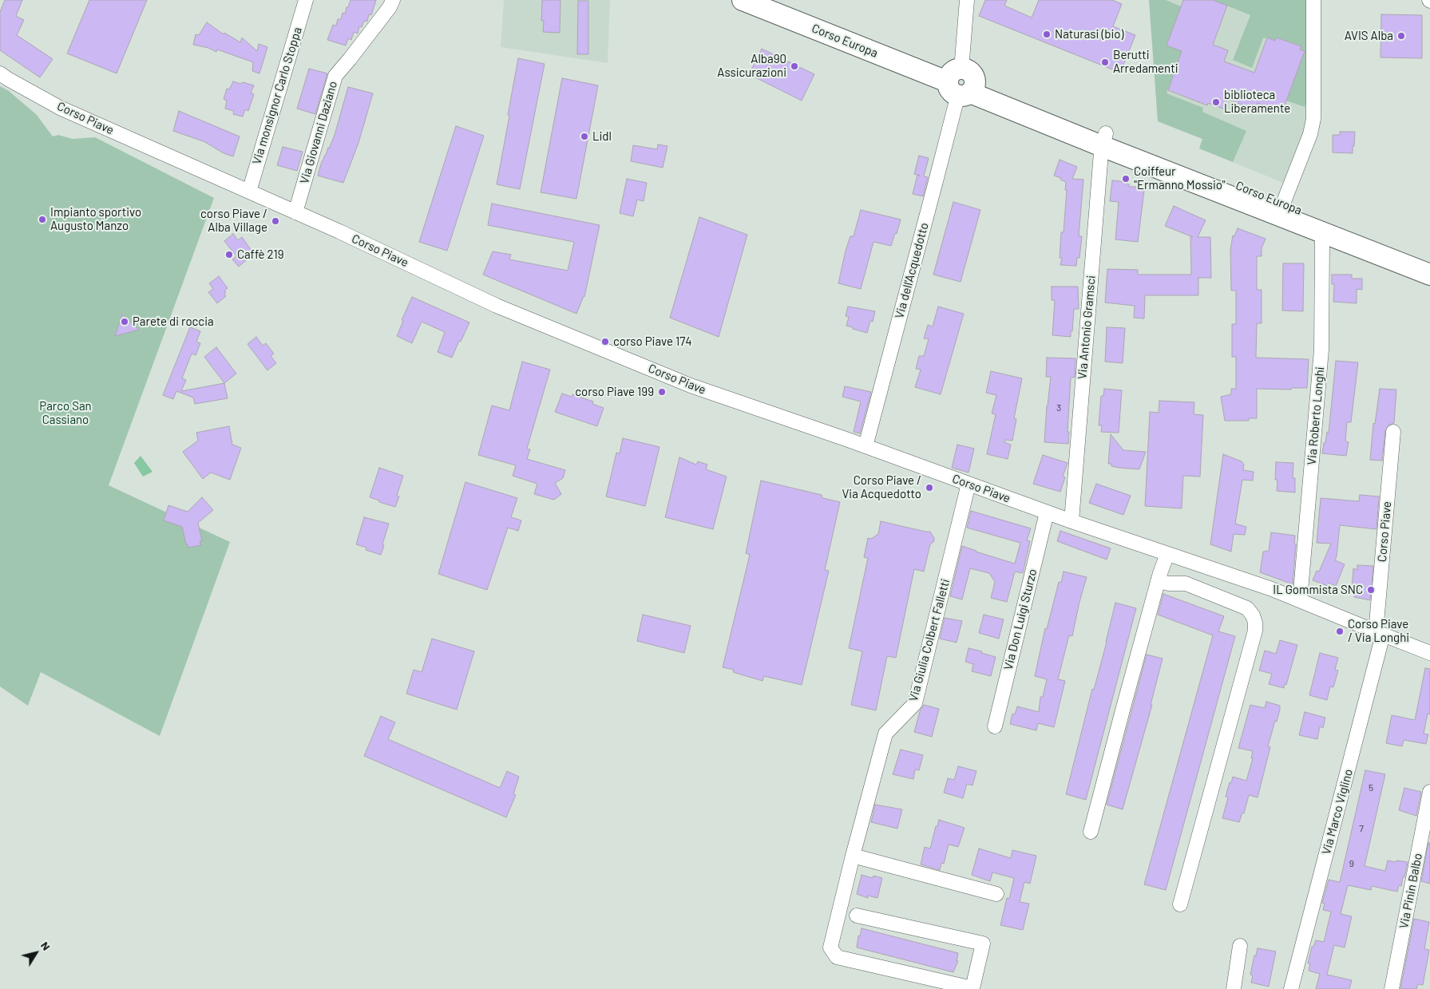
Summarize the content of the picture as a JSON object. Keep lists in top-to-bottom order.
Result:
{
  "streets": {
    "main road": ["Corso Europa"],
    "street": [
      "Via monsignor Carlo Stoppa",
      "Corso Piave",
      "Via Giovanni Daziano",
      "Via dell'Acquedotto",
      "Via Antonio Gramsci",
      "Via Roberto Longhi",
      "Via Don Luigi Sturzo",
      "Via Giulia Colbert Falletti",
      "Via Marco Viglino",
      "Via Pinin Balbo"
    ]
  },
  "crossings": [
    ["Corso Europa", "Via dell'Acquedotto"],
    ["Corso Europa", "Via Antonio Gramsci"],
    ["Corso Europa", "Via Roberto Longhi"],
    ["Via monsignor Carlo Stoppa", "Corso Piave"],
    ["Corso Piave", "Via Giovanni Daziano"],
    ["Corso Piave", "Via dell'Acquedotto"],
    ["Corso Piave", "Via Antonio Gramsci"],
    ["Corso Piave", "Via Roberto Longhi"],
    ["Corso Piave", "Via Don Luigi Sturzo"],
    ["Corso Piave", "Via Giulia Colbert Falletti"],
    ["Corso Piave", "Via Marco Viglino"]
  ],
  "parks": ["Parco San Cassiano"],
  "places": [
    "Naturasi (bio)",
    "AVIS Alba",
    "Berutti Arredamenti",
    "Alba90 Assicurazioni",
    "biblioteca Liberamente",
    "Lidl",
    "Coiffeur \"Ermanno Mossio\"",
    "Impianto sportivo Augusto Manzo",
    "corso Piave / Alba Village",
    "Caffè 219",
    "Parete di roccia",
    "corso Piave 174",
    "corso Piave 199",
    "Corso Piave / Via Acquedotto",
    "IL Gommista SNC",
    "Corso Piave / Via Longhi"
  ],
  "house_numbers": [
    "3",
    "5",
    "7",
    "9"
  ],
  "north": "top right"
}
